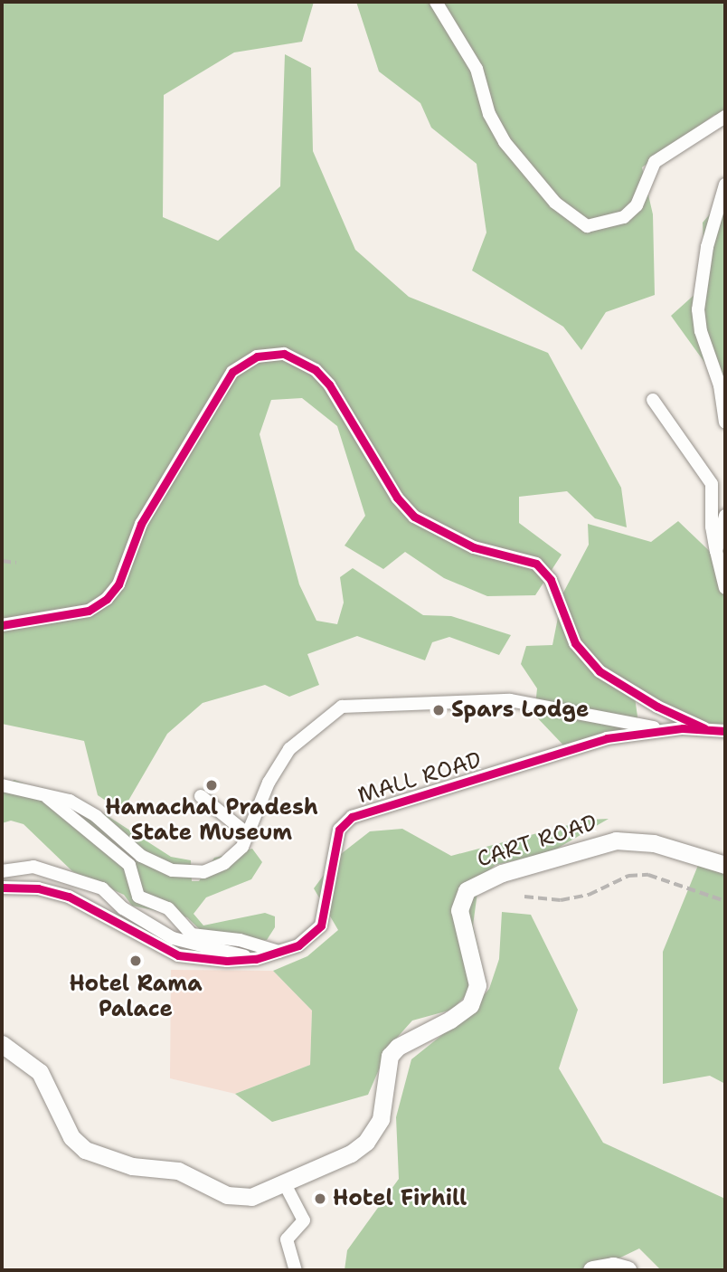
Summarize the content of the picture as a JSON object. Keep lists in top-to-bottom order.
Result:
{
  "streets": {
    "main road": ["CART ROAD"],
    "street": ["MALL ROAD"]
  },
  "places": [
    "Spars Lodge",
    "Hamachal Pradesh State Museum",
    "Hotel Rama Palace",
    "Hotel Firhill"
  ]
}
